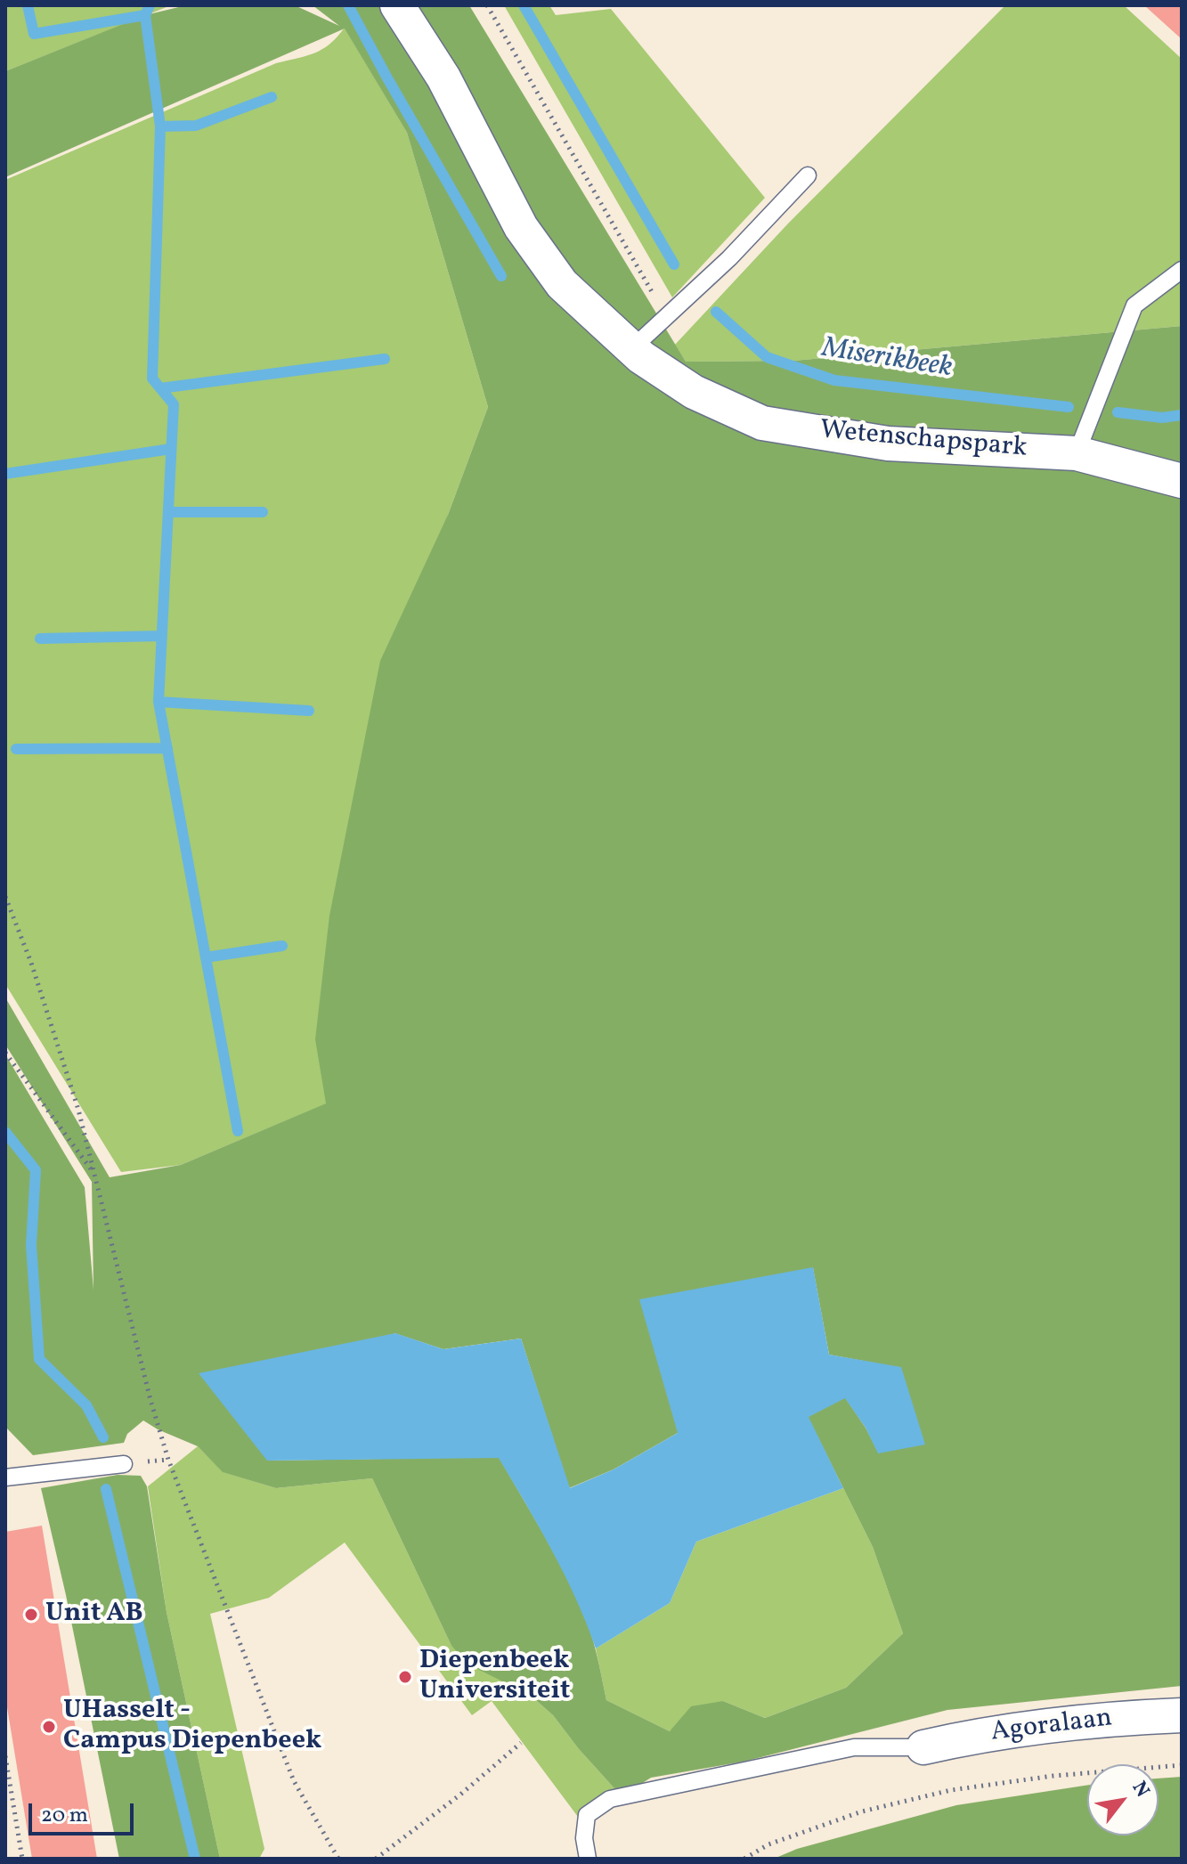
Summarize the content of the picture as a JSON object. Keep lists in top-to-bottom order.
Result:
{
  "streets": {
    "street": ["Wetenschapspark", "Agoralaan"]
  },
  "water": ["Miserikbeek"],
  "places": ["Unit AB", "Diepenbeek Universiteit", "UHasselt - Campus Diepenbeek"],
  "scale_bar": "20 m",
  "north": "top right"
}
